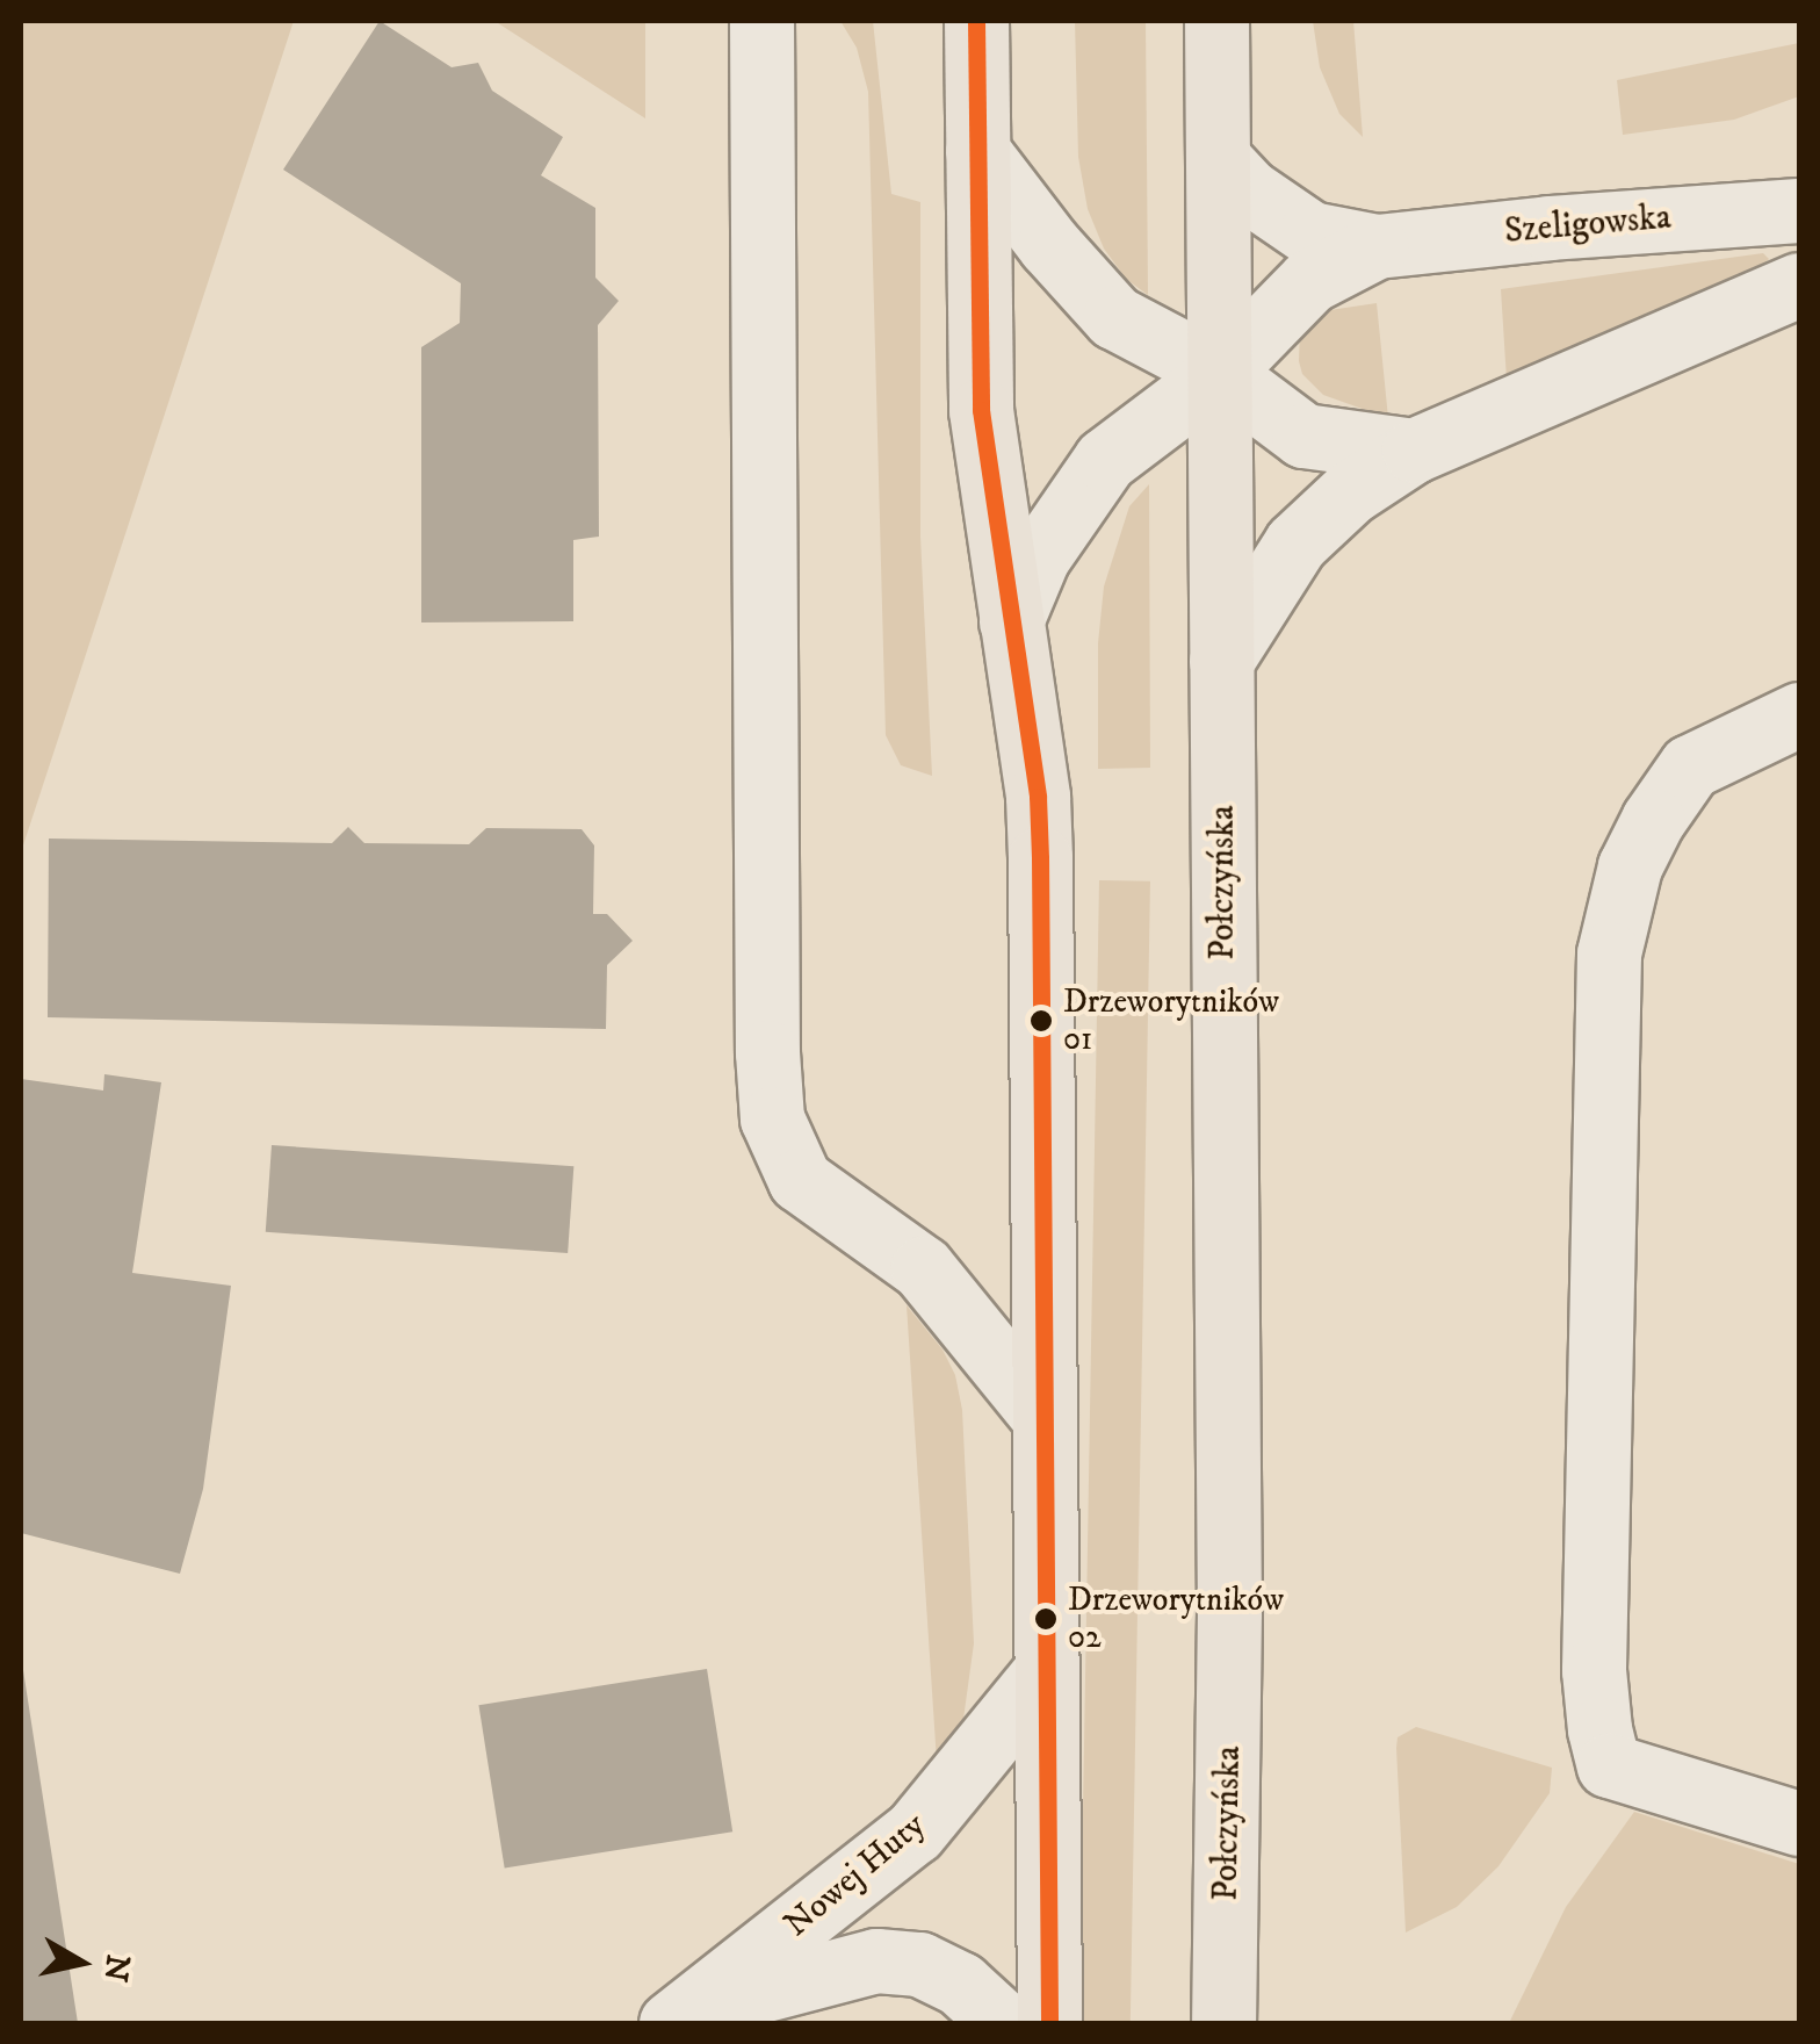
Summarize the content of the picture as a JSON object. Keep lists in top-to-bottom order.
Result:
{
  "streets": {
    "main road": ["Połczyńska"],
    "street": ["Szeligowska", "Nowej Huty"]
  },
  "crossings": [
    ["Szeligowska", "Połczyńska"]
  ],
  "places": ["Drzeworytników 01", "Drzeworytników 02"],
  "north": "right"
}
